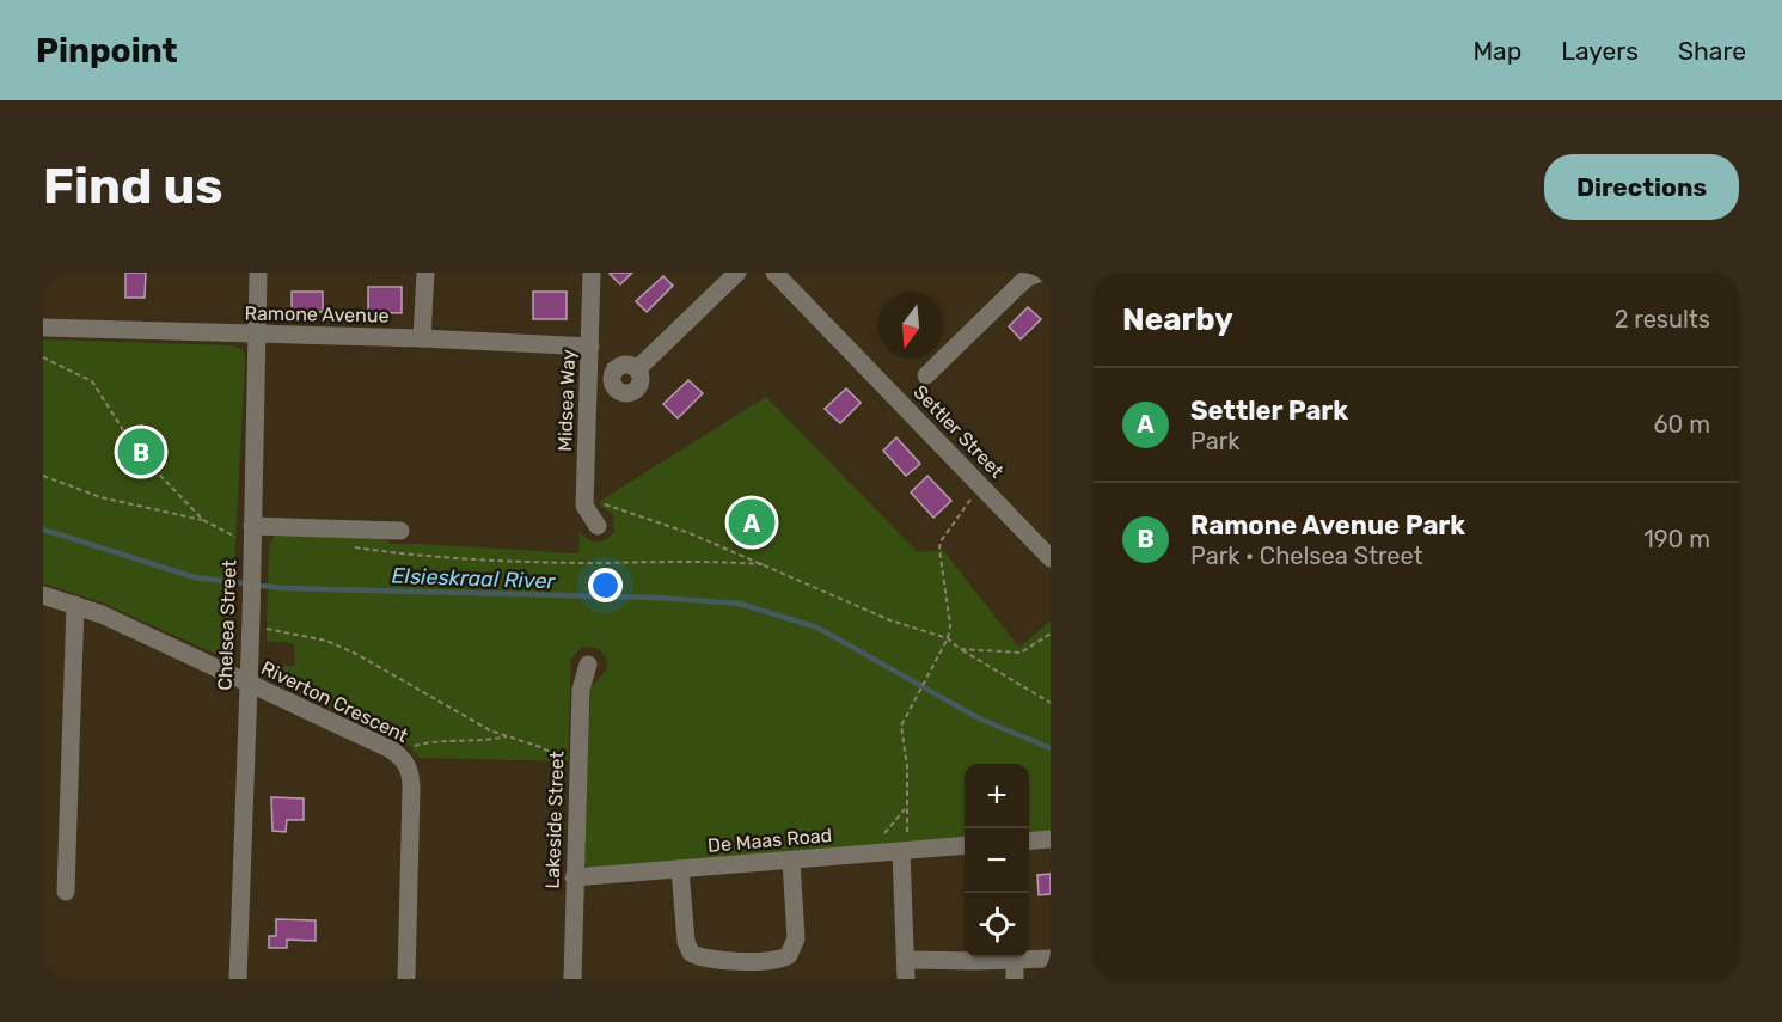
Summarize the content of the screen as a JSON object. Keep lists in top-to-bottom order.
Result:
{
  "streets": {
    "street": [
      "Ramone Avenue",
      "Midsea Way",
      "Settler Street",
      "Chelsea Street",
      "Riverton Crescent",
      "Lakeside Street",
      "De Maas Road"
    ]
  },
  "crossings": [
    ["Ramone Avenue", "Midsea Way"],
    ["Ramone Avenue", "Chelsea Street"],
    ["Chelsea Street", "Riverton Crescent"],
    ["Lakeside Street", "De Maas Road"]
  ],
  "water": ["Elsieskraal River"],
  "north": "bottom",
  "page": {
    "header": "Pinpoint",
    "nav": ["Map", "Layers", "Share"],
    "buttons": "Directions",
    "title": "Find us",
    "heading": ["Nearby", "2 results"],
    "list": [
      {
        "mark": "A",
        "name": "Settler Park",
        "note": "Park",
        "value": "60 m"
      },
      {
        "mark": "B",
        "name": "Ramone Avenue Park",
        "note": "Park · Chelsea Street",
        "value": "190 m"
      }
    ],
    "pins": ["B", "A"],
    "map_buttons": ["+", "−"]
  }
}
